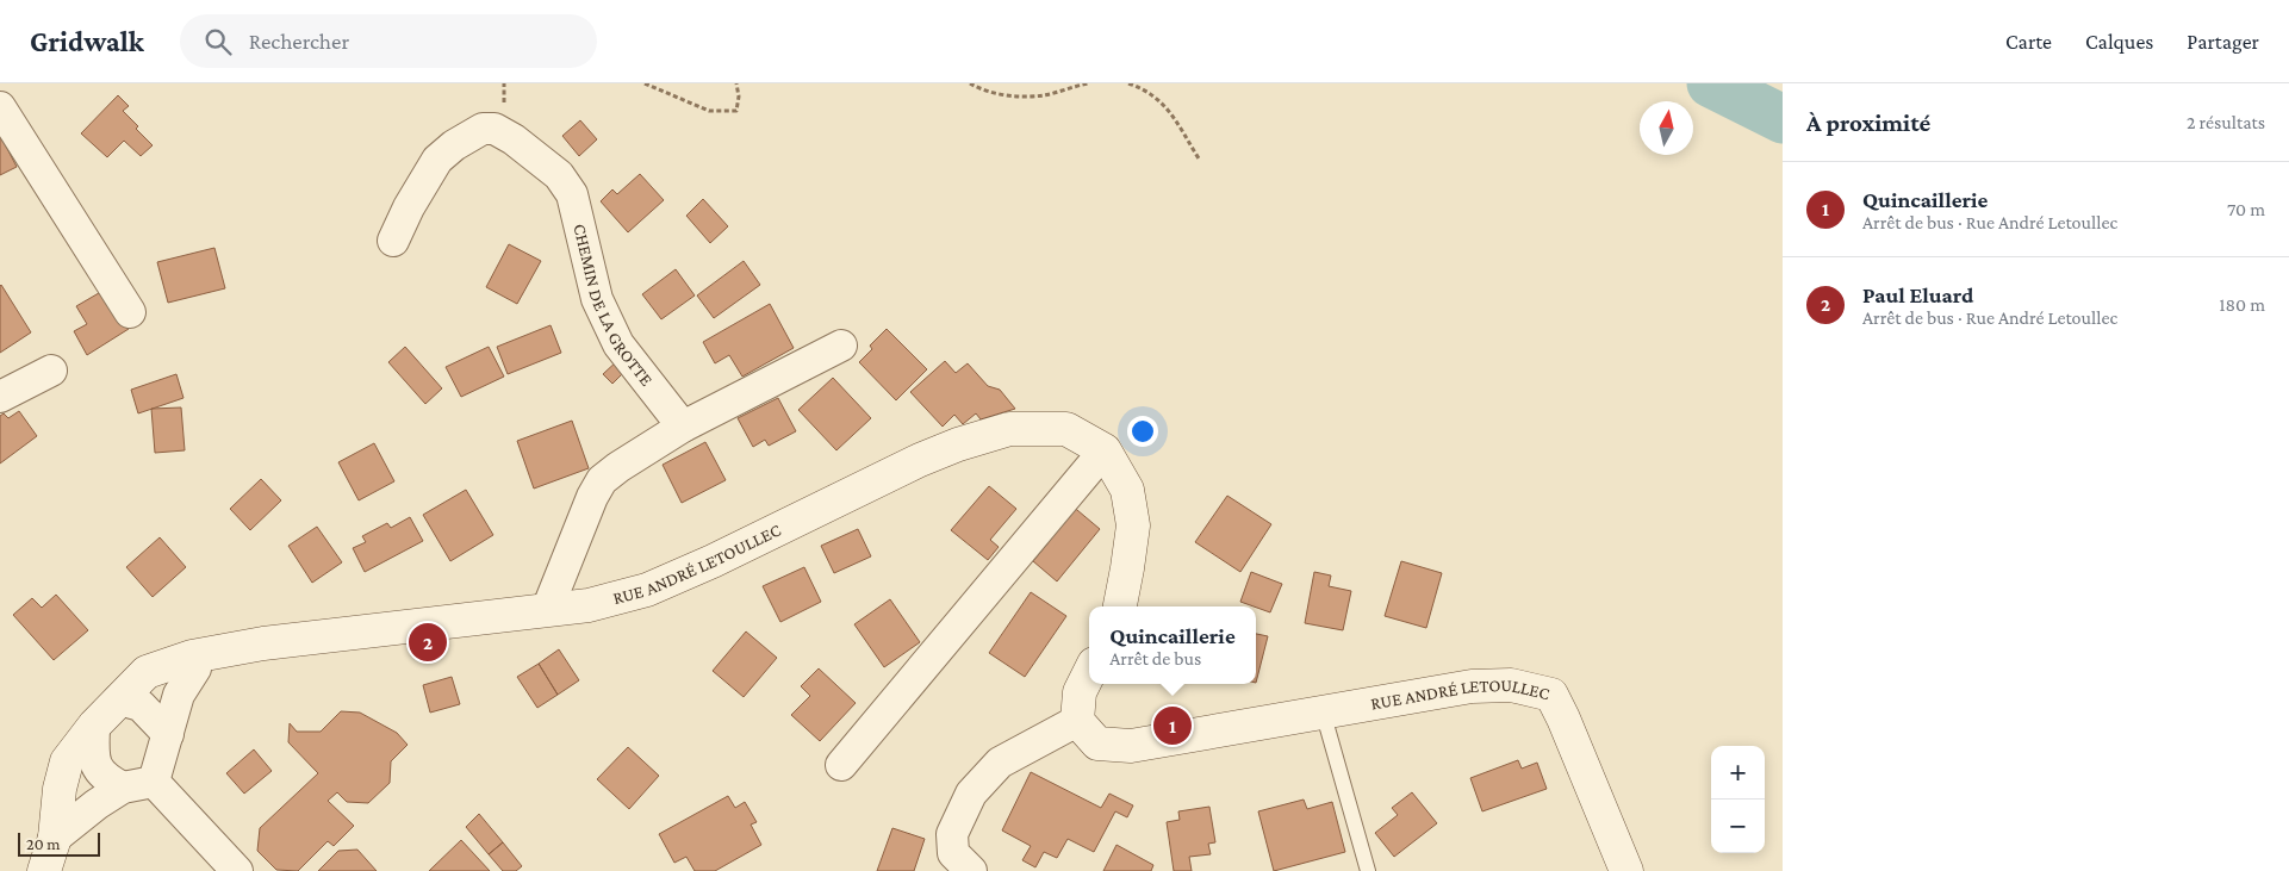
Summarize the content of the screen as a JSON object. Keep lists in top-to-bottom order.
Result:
{
  "streets": {
    "main road": ["RUE ANDRÉ LETOULLEC"],
    "street": ["CHEMIN DE LA GROTTE"]
  },
  "scale_bar": "20 m",
  "north": "top",
  "page": {
    "header": "Gridwalk",
    "search": "Rechercher",
    "nav": ["Carte", "Calques", "Partager"],
    "heading": ["À proximité", "2 résultats"],
    "list": [
      {
        "mark": "1",
        "name": "Quincaillerie",
        "note": "Arrêt de bus · Rue André Letoullec",
        "value": "70 m"
      },
      {
        "mark": "2",
        "name": "Paul Eluard",
        "note": "Arrêt de bus · Rue André Letoullec",
        "value": "180 m"
      }
    ],
    "popup": ["Quincaillerie", "Arrêt de bus"],
    "pins": ["2", "1"],
    "map_buttons": ["+", "−"],
    "scale": "20 m"
  }
}
